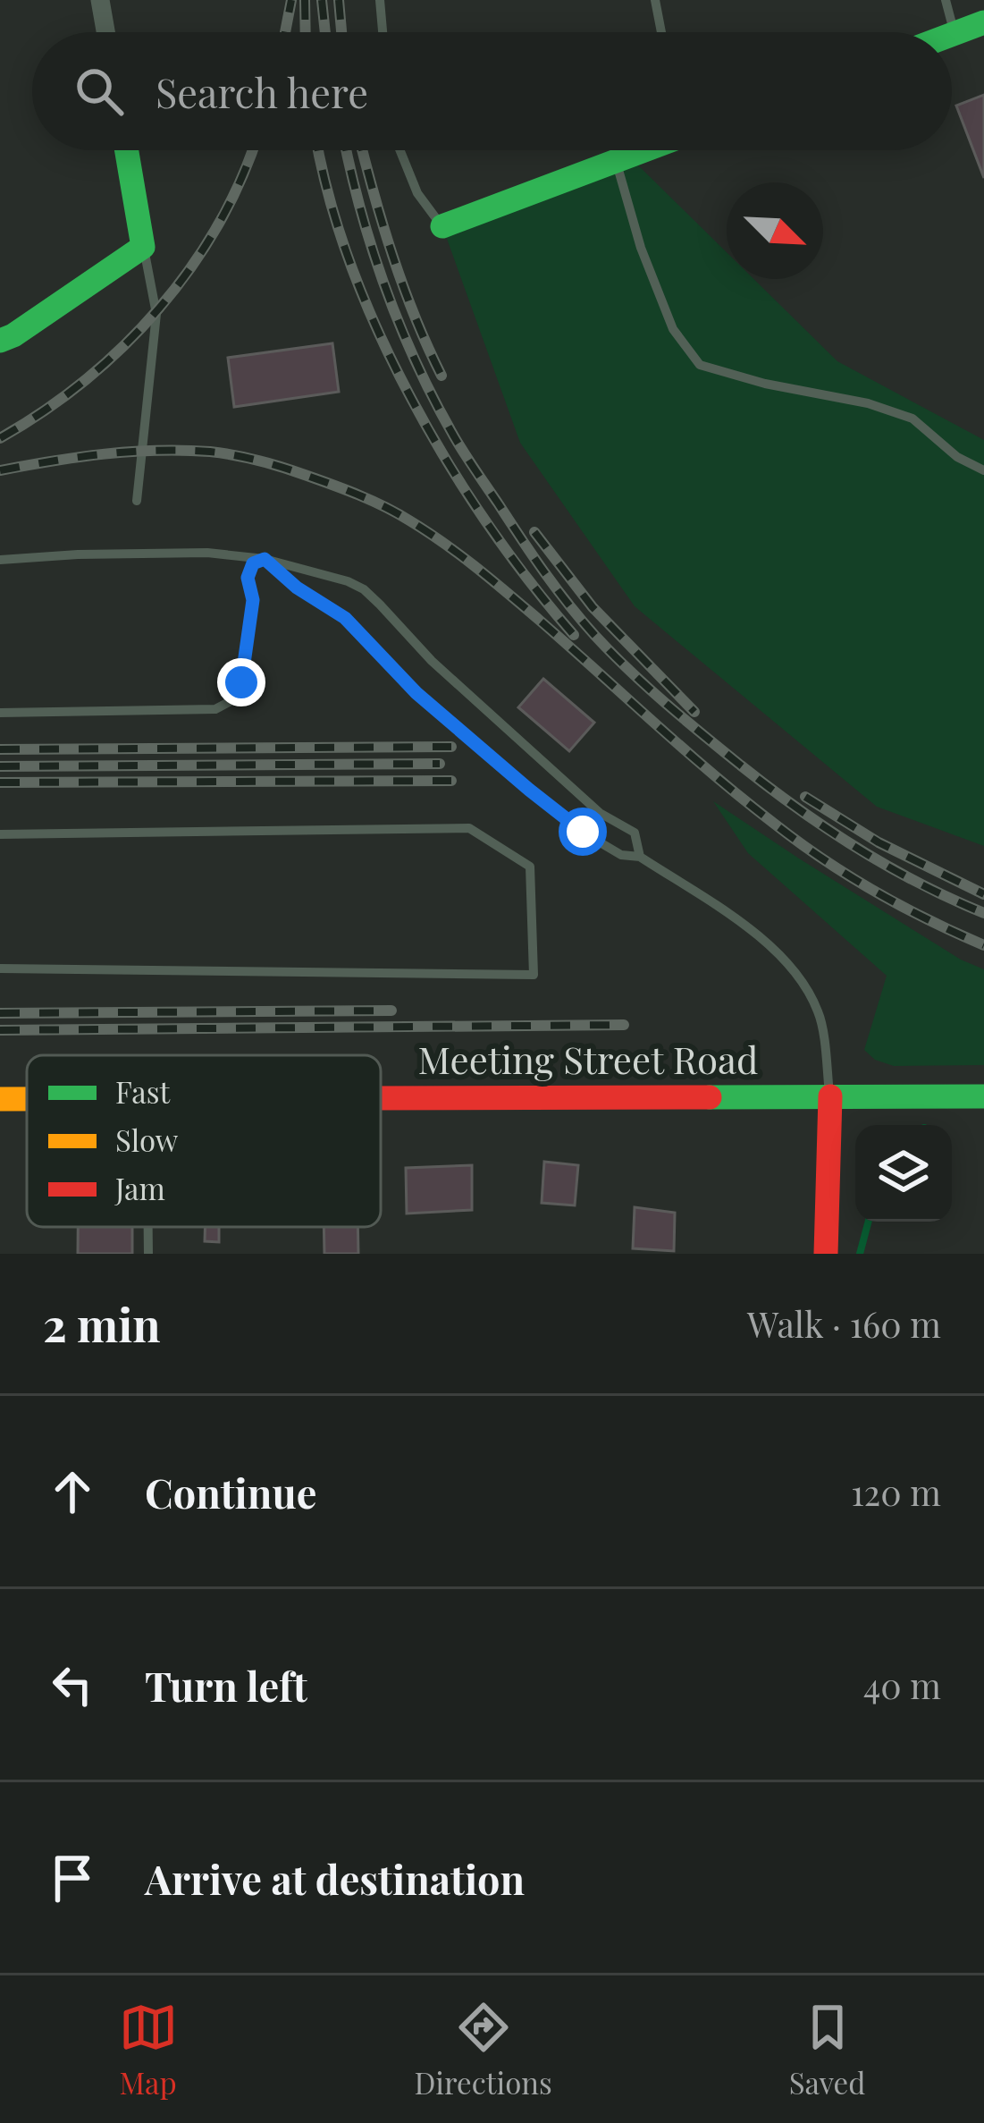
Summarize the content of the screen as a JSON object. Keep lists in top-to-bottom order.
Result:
{
  "streets": {
    "street": ["Meeting Street Road"]
  },
  "legend": ["Fast", "Slow", "Jam"],
  "north": "bottom right",
  "page": {
    "search": "Search here",
    "heading": ["2 min", "Walk · 160 m"],
    "list": [
      ["Continue", "120 m"],
      ["Turn left", "40 m"],
      "Arrive at destination"
    ],
    "nav": ["Map", "Directions", "Saved"]
  }
}
